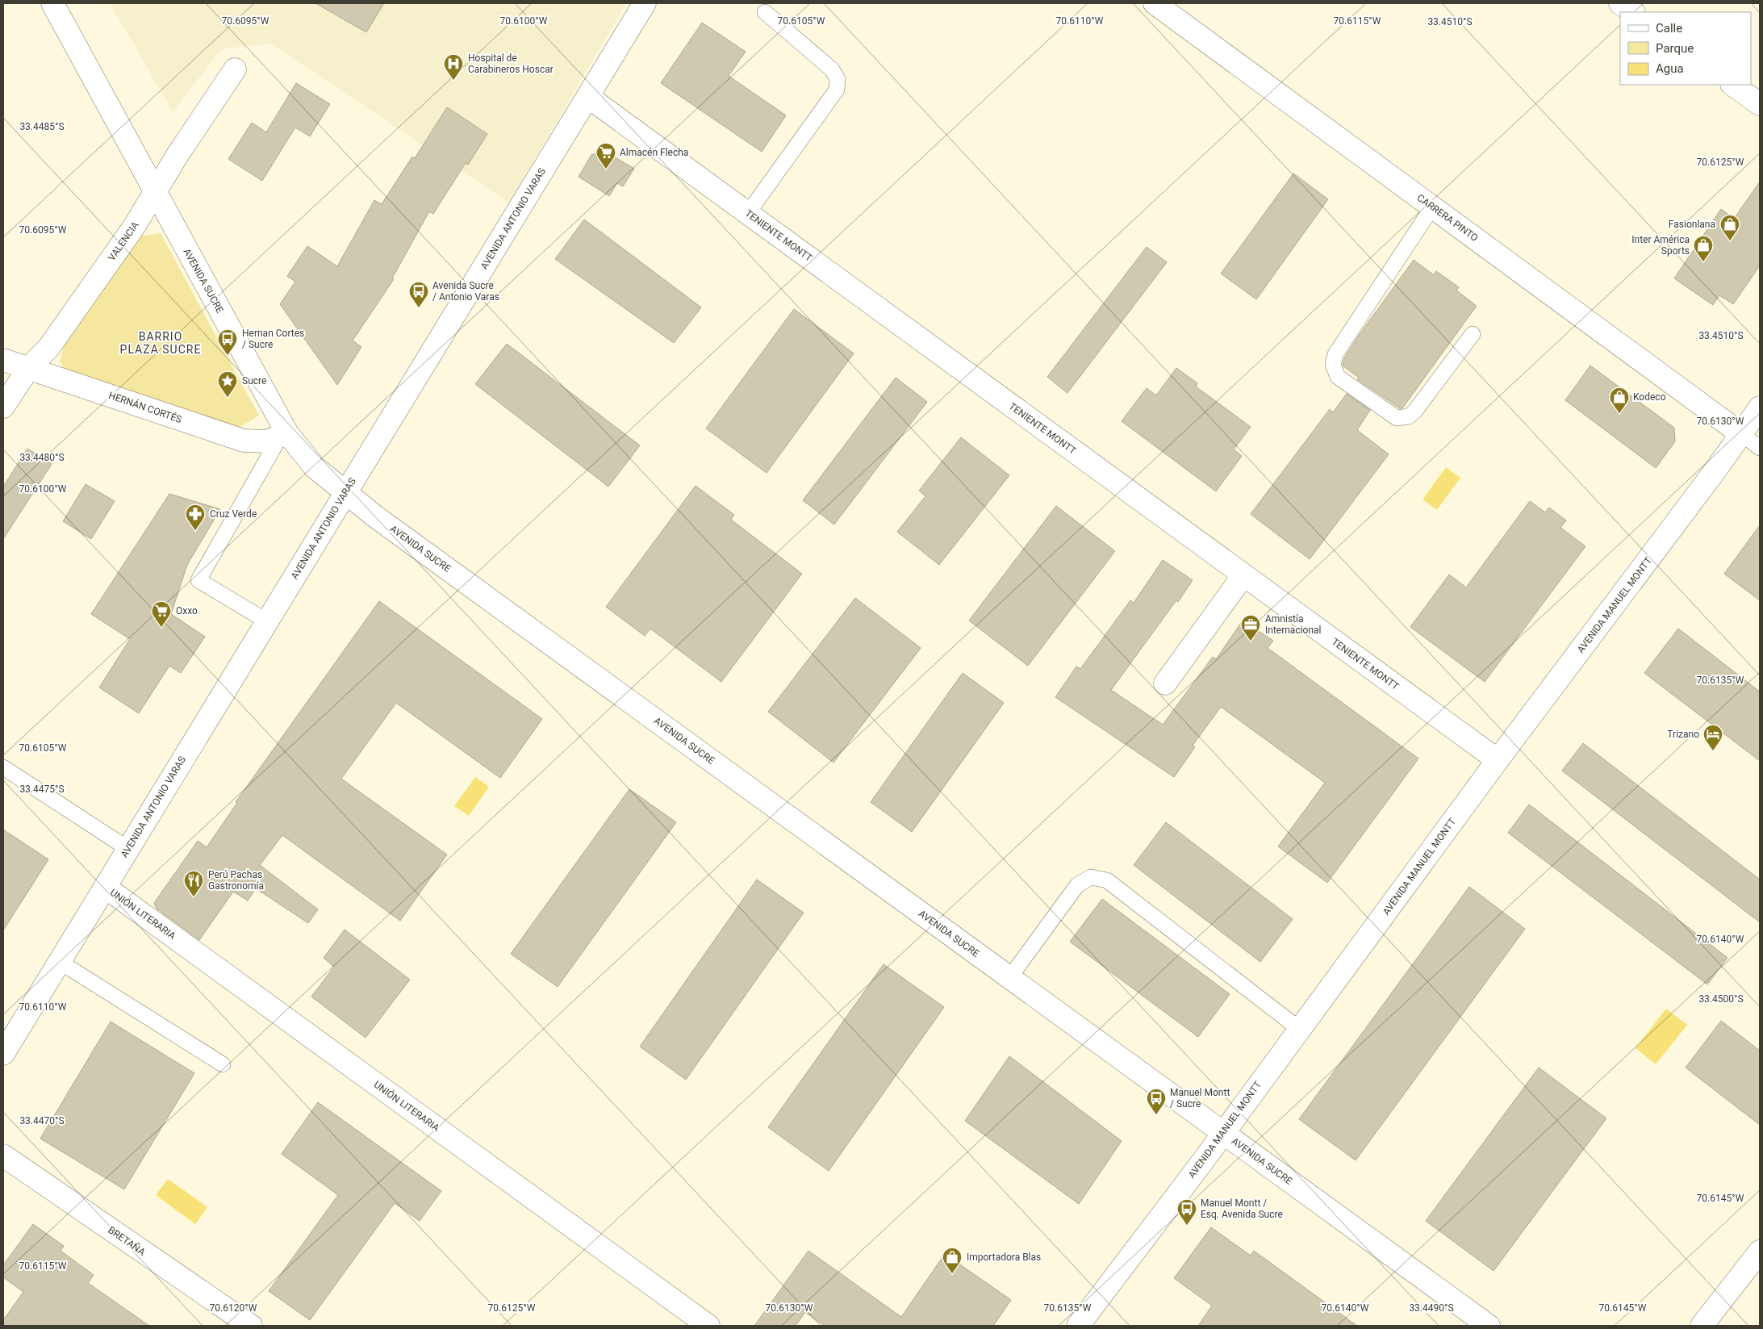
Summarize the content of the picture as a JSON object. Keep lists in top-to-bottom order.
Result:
{
  "streets": {
    "street": [
      "CARRERA PINTO",
      "AVENIDA ANTONIO VARAS",
      "TENIENTE MONTT",
      "VALENCIA",
      "AVENIDA SUCRE",
      "HERNÁN CORTÉS",
      "AVENIDA MANUEL MONTT",
      "UNIÓN LITERARIA",
      "BRETAÑA"
    ]
  },
  "crossings": [
    ["CARRERA PINTO", "AVENIDA MANUEL MONTT"],
    ["AVENIDA ANTONIO VARAS", "TENIENTE MONTT"],
    ["AVENIDA ANTONIO VARAS", "AVENIDA SUCRE"],
    ["AVENIDA ANTONIO VARAS", "UNIÓN LITERARIA"],
    ["TENIENTE MONTT", "AVENIDA MANUEL MONTT"],
    ["VALENCIA", "AVENIDA SUCRE"],
    ["VALENCIA", "HERNÁN CORTÉS"],
    ["AVENIDA SUCRE", "HERNÁN CORTÉS"],
    ["AVENIDA SUCRE", "AVENIDA MANUEL MONTT"]
  ],
  "districts": ["BARRIO PLAZA SUCRE"],
  "places": {
    "hospital": ["Hospital de Carabineros Hoscar"],
    "supermarket": ["Almacén Flecha", "Oxxo"],
    "shop": [
      "Fasionlana",
      "Inter América Sports",
      "Kodeco",
      "Importadora Blas"
    ],
    "bus stop": [
      "Avenida Sucre / Antonio Varas",
      "Hernan Cortes / Sucre",
      "Manuel Montt / Sucre",
      "Manuel Montt / Esq. Avenida Sucre"
    ],
    "place": ["Sucre"],
    "pharmacy": ["Cruz Verde"],
    "office": ["Amnistía Internacional"],
    "hotel": ["Trizano"],
    "restaurant": ["Perú Pachas Gastronomía"]
  },
  "legend": ["Calle", "Parque", "Agua"],
  "coordinates": [
    "70.6095°W",
    "70.6100°W",
    "70.6105°W",
    "70.6110°W",
    "70.6115°W",
    "33.4510°S",
    "33.4485°S",
    "70.6125°W",
    "70.6130°W",
    "33.4480°S",
    "70.6135°W",
    "33.4475°S",
    "70.6140°W",
    "33.4500°S",
    "33.4470°S",
    "70.6145°W",
    "33.4490°S",
    "70.6120°W"
  ]
}
